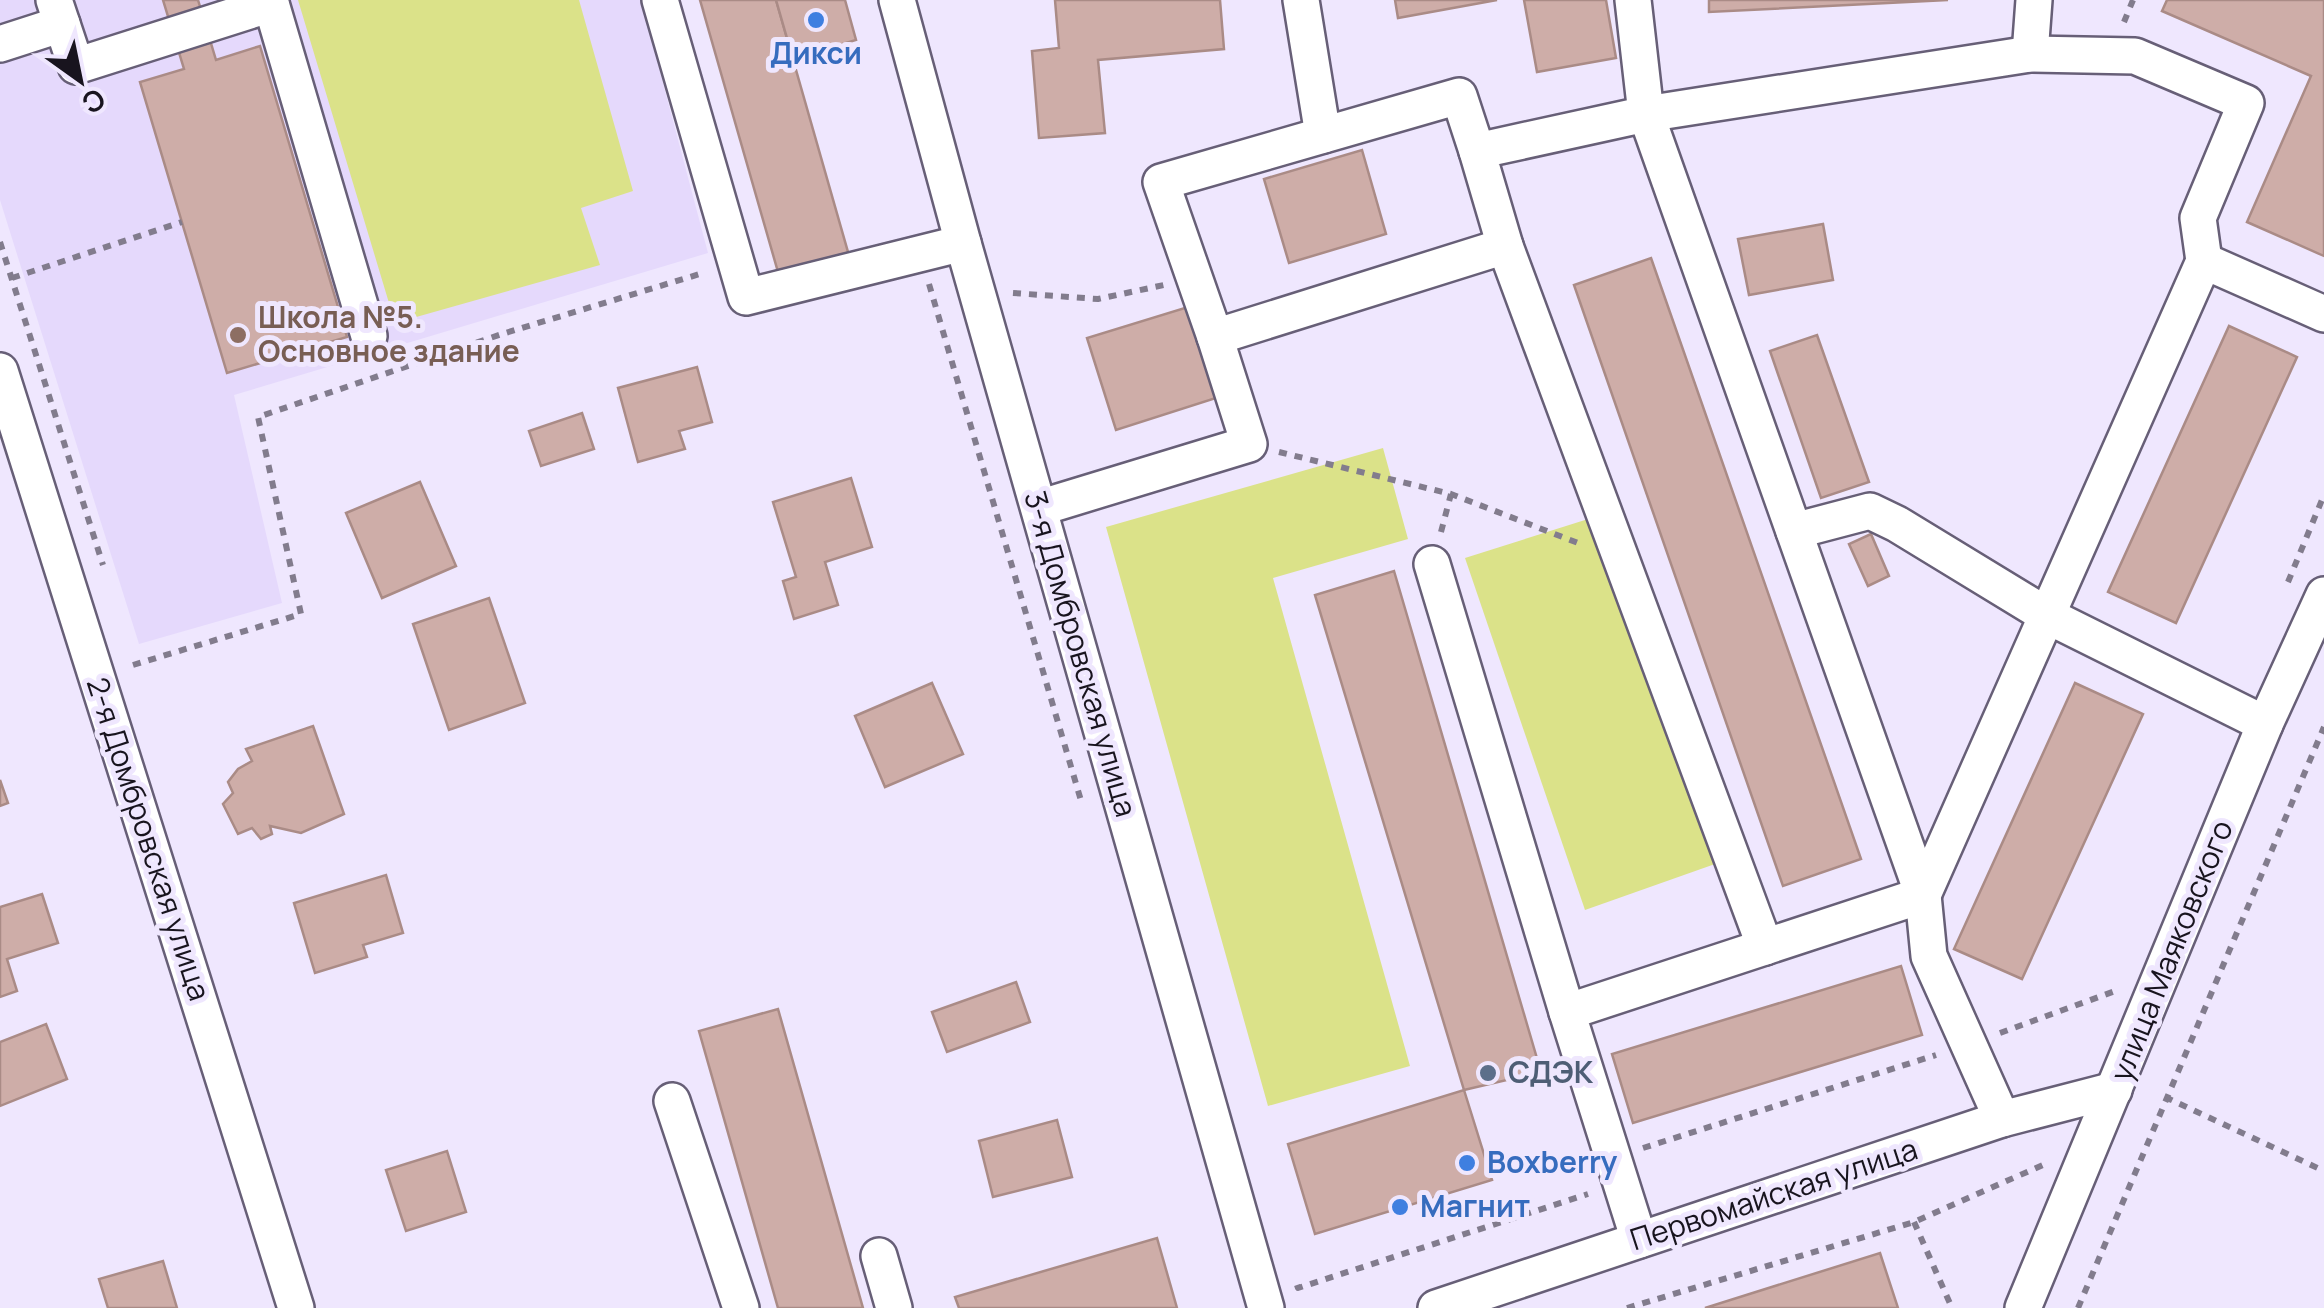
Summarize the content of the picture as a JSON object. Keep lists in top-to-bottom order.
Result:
{
  "streets": {
    "street": [
      "3-я Домбровская улица",
      "2-я Домбровская улица",
      "улица Маяковского",
      "Первомайская улица"
    ]
  },
  "crossings": [
    ["улица Маяковского", "Первомайская улица"]
  ],
  "places": [
    "Дикси",
    "Школа №5. Основное здание",
    "СДЭК",
    "Boxberry",
    "Магнит"
  ],
  "north": "bottom right"
}
